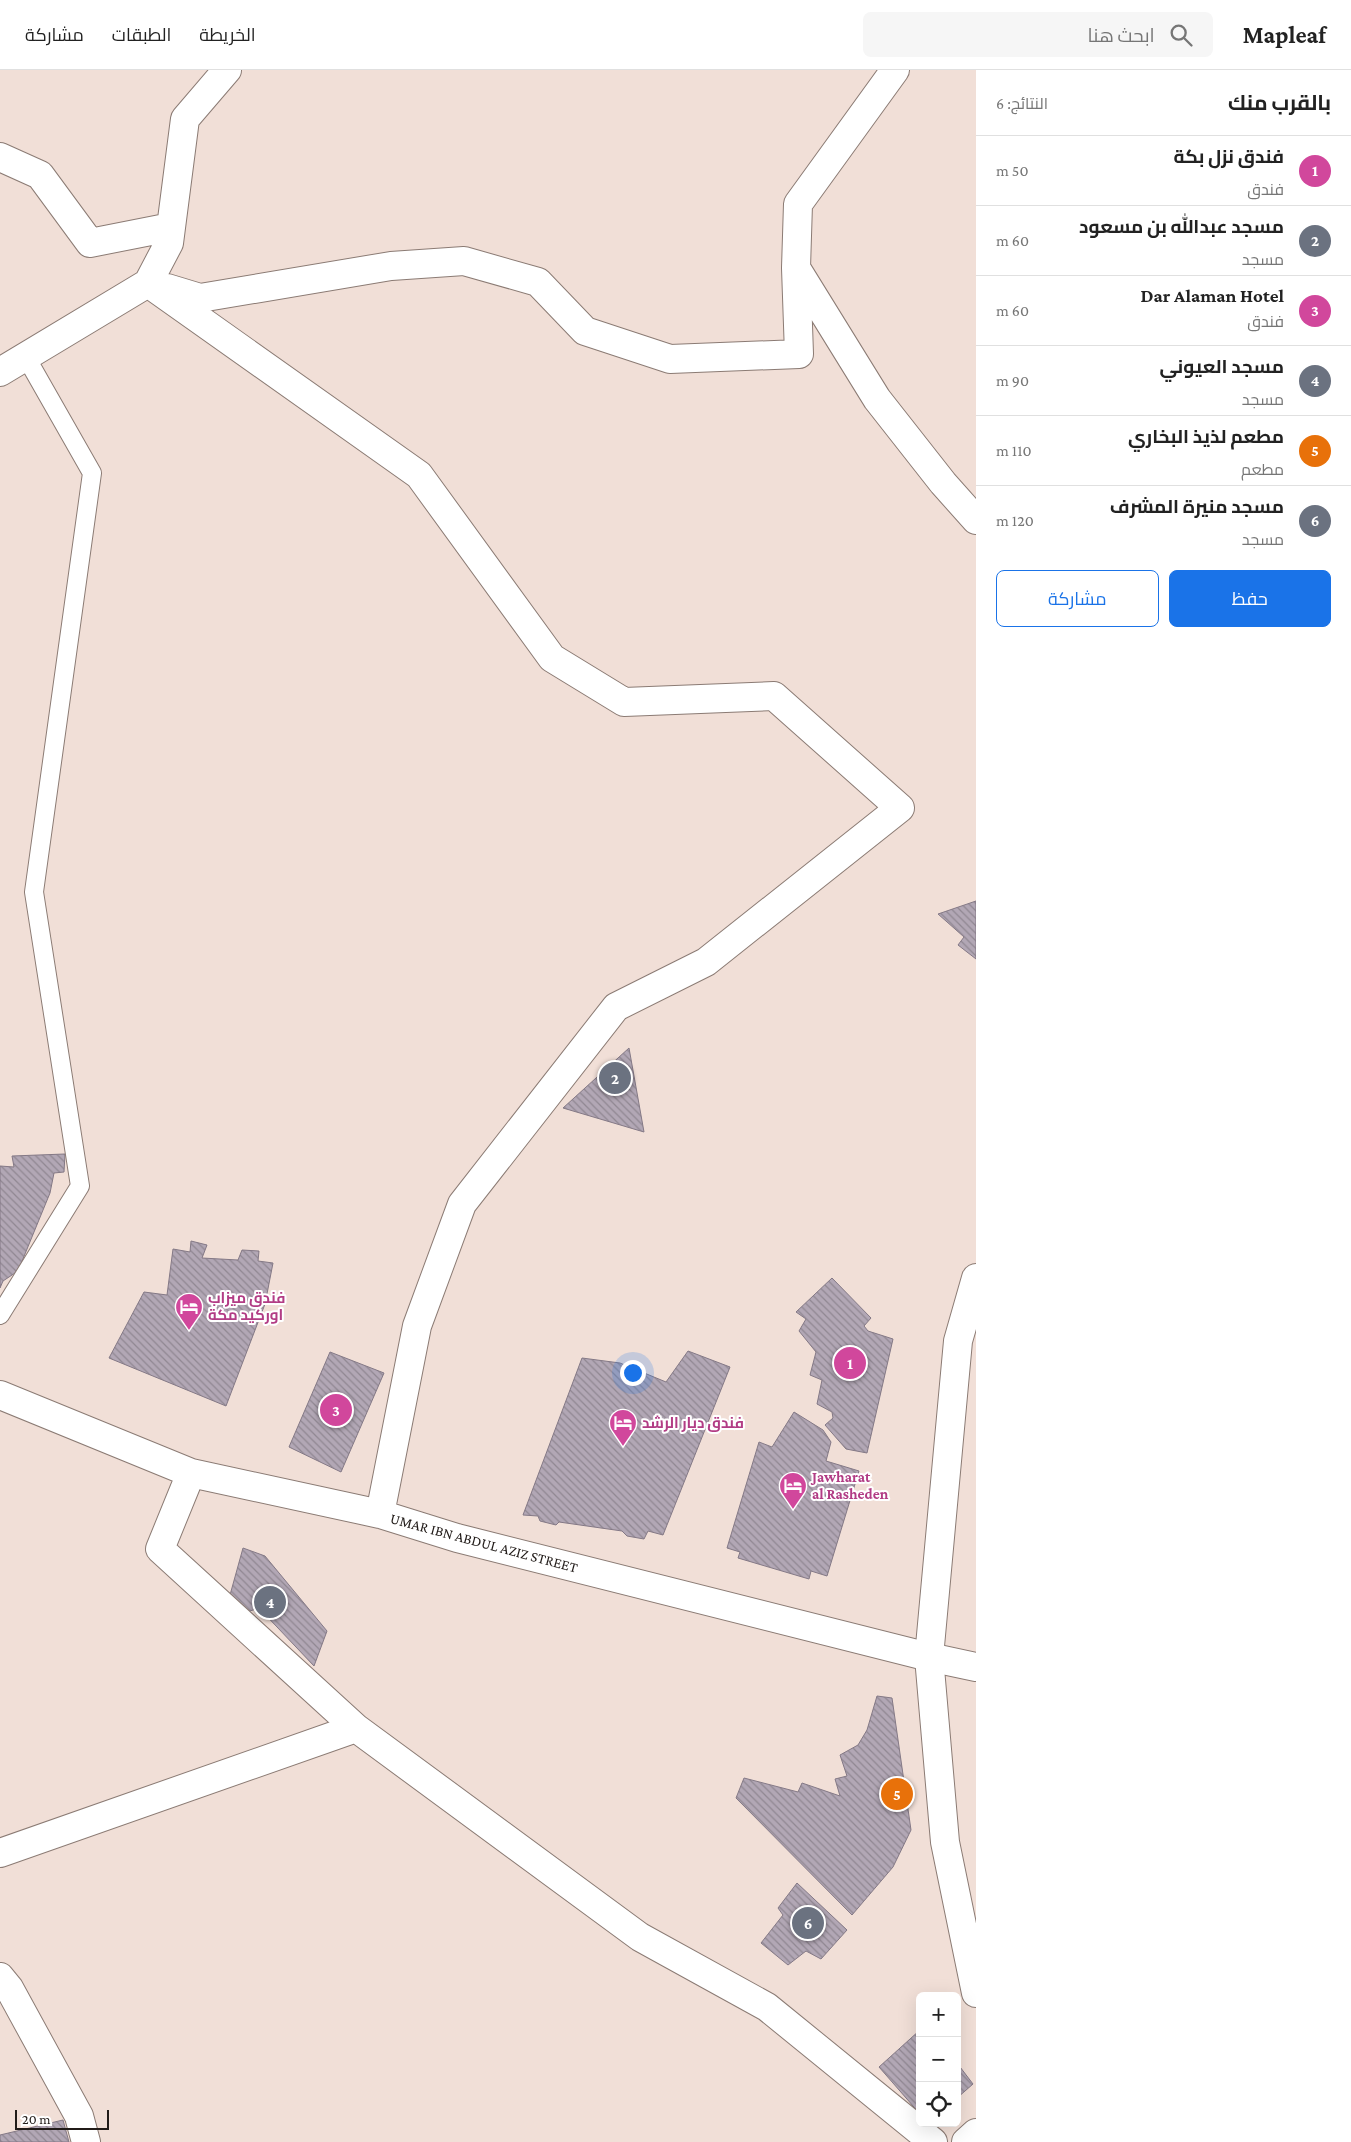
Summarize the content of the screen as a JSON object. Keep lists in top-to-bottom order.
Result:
{
  "streets": {
    "street": ["UMAR IBN ABDUL AZIZ STREET"]
  },
  "places": {
    "hotel": ["فندق ميزاب اوركيد مكة", "فندق ديار الرشد", "Jawharat al Rasheden"]
  },
  "scale_bar": "20 m",
  "page": {
    "header": "Mapleaf",
    "search": "ابحث هنا",
    "nav": ["الخريطة", "الطبقات", "مشاركة"],
    "heading": ["بالقرب منك", "النتائج: 6"],
    "list": [
      {
        "mark": "1",
        "name": "فندق نزل بكة",
        "note": "فندق",
        "value": "50 m"
      },
      {
        "mark": "2",
        "name": "مسجد عبدالله بن مسعود",
        "note": "مسجد",
        "value": "60 m"
      },
      {
        "mark": "3",
        "name": "Dar Alaman Hotel",
        "note": "فندق",
        "value": "60 m"
      },
      {
        "mark": "4",
        "name": "مسجد العيوني",
        "note": "مسجد",
        "value": "90 m"
      },
      {
        "mark": "5",
        "name": "مطعم لذيذ البخاري",
        "note": "مطعم",
        "value": "110 m"
      },
      {
        "mark": "6",
        "name": "مسجد منيرة المشرف",
        "note": "مسجد",
        "value": "120 m"
      }
    ],
    "buttons": ["حفظ", "مشاركة"],
    "pins": [
      "2",
      "1",
      "3",
      "4",
      "5",
      "6"
    ],
    "map_buttons": ["+", "−"],
    "scale": "20 m"
  }
}
